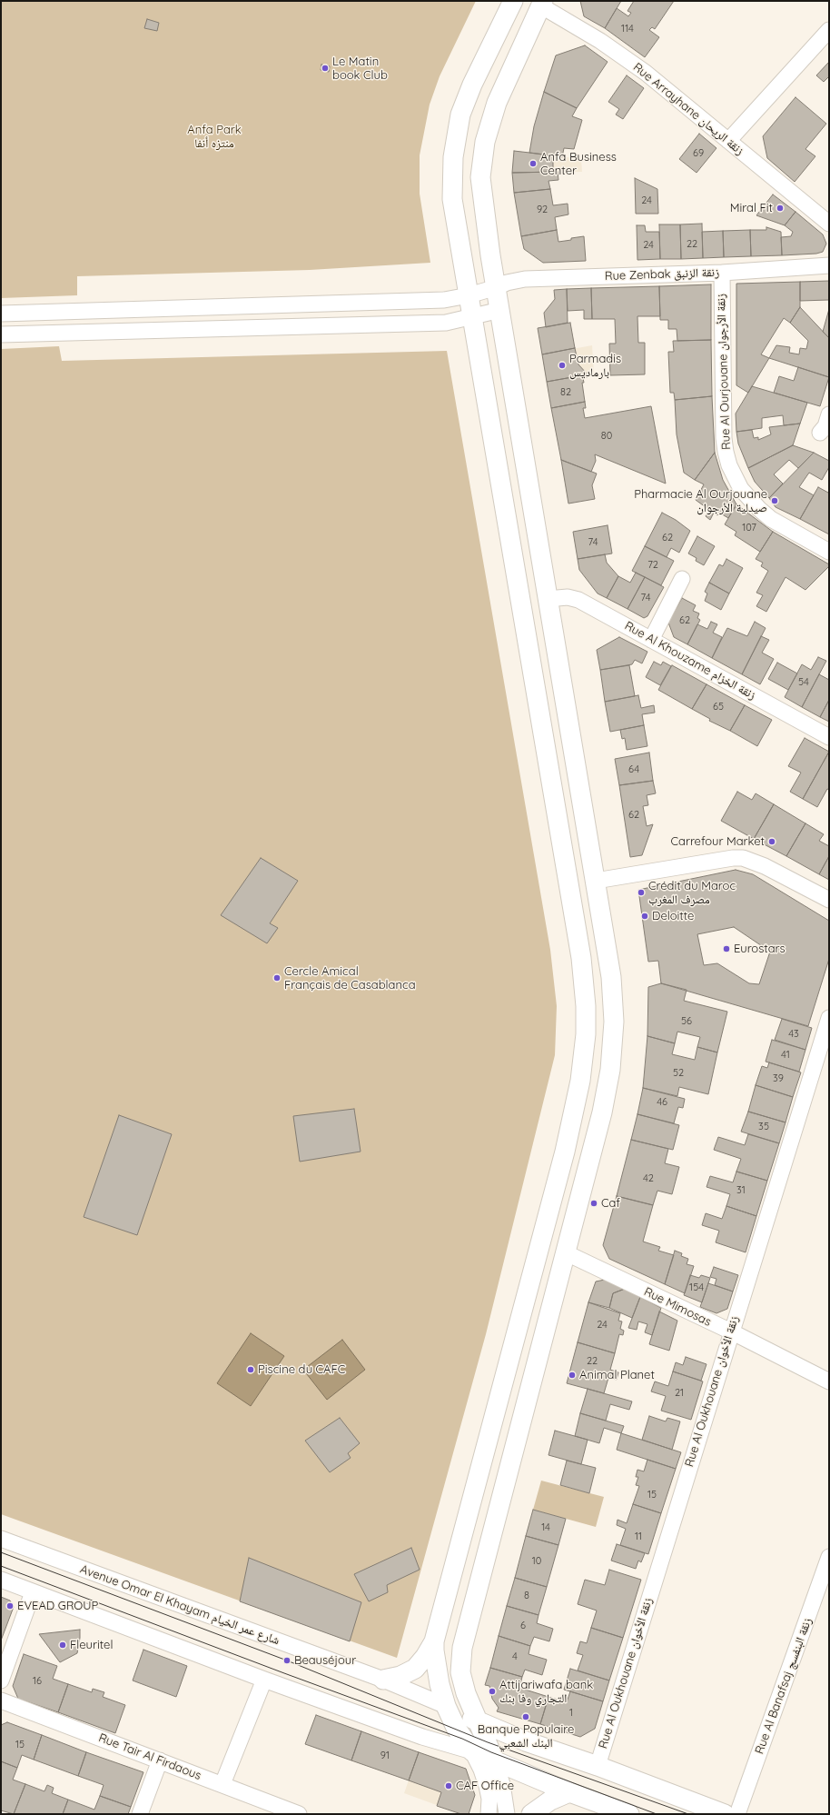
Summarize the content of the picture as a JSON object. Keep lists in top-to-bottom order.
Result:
{
  "streets": {
    "main road": ["Avenue Omar El Khayam شارع عمر الخيام"],
    "street": [
      "Rue Arrayhane زنقة الريحان",
      "Rue Zenbak زنقة الزنبق",
      "Rue Al Ourjouane زنقة الأرجوان",
      "Rue Al Khouzame زنقة الخزام",
      "Rue Mimosas",
      "Rue Al Oukhouane زنقة الأخوان",
      "Rue Al Banafsaj زنقة البنفسج",
      "Rue Tair Al Firdaous"
    ]
  },
  "crossings": [
    ["Rue Zenbak زنقة الزنبق", "Rue Al Ourjouane زنقة الأرجوان"],
    ["Rue Mimosas", "Rue Al Oukhouane زنقة الأخوان"],
    ["Rue Al Oukhouane زنقة الأخوان", "Avenue Omar El Khayam شارع عمر الخيام"]
  ],
  "parks": ["Anfa Park منتزه أنفا"],
  "places": [
    "Le Matin book Club",
    "Anfa Business Center",
    "Miral Fit",
    "Parmadis بارماديس",
    "Pharmacie Al Ourjouane صيدلية الأرجوان",
    "Carrefour Market",
    "Crédit du Maroc مصرف المغرب",
    "Deloitte",
    "Eurostars",
    "Cercle Amical Français de Casablanca",
    "Caf",
    "Piscine du CAFC",
    "Animal Planet",
    "EVEAD GROUP",
    "Fleuritel",
    "Beauséjour",
    "Attijariwafa bank التجاري وفا بنك",
    "Banque Populaire البنك الشعبي",
    "CAF Office"
  ],
  "house_numbers": [
    "114",
    "69",
    "24",
    "92",
    "22",
    "24",
    "82",
    "80",
    "107",
    "62",
    "74",
    "72",
    "74",
    "62",
    "54",
    "65",
    "64",
    "62",
    "56",
    "43",
    "41",
    "52",
    "39",
    "46",
    "35",
    "42",
    "31",
    "154",
    "24",
    "22",
    "21",
    "15",
    "14",
    "11",
    "10",
    "8",
    "6",
    "4",
    "16",
    "1",
    "15",
    "91"
  ]
}
